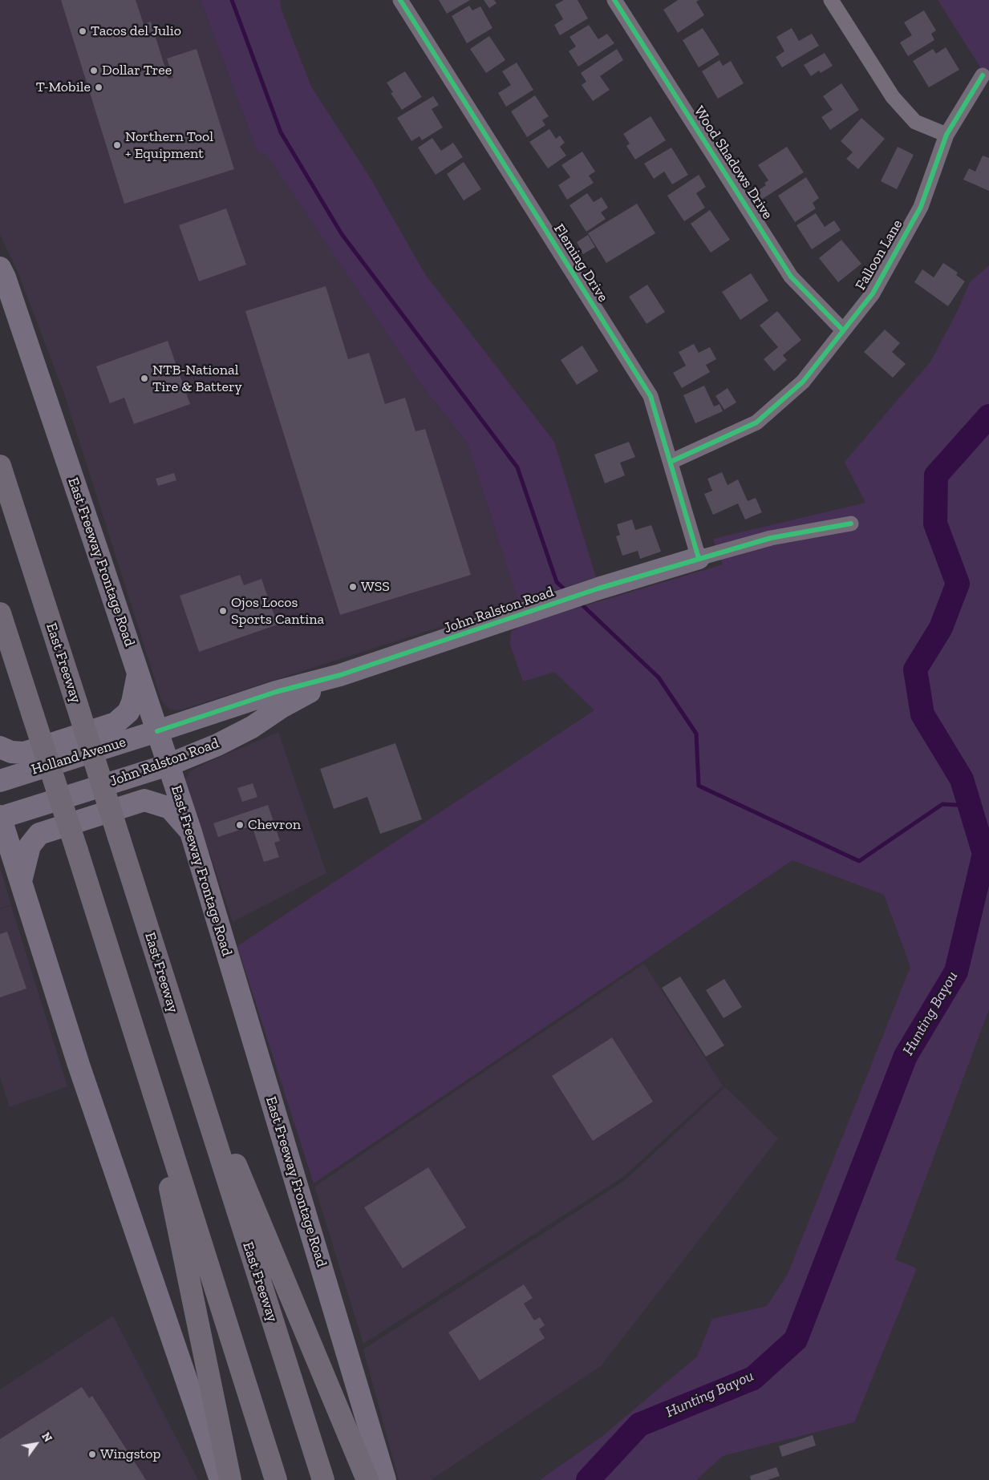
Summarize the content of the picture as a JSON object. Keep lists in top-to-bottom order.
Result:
{
  "streets": {
    "highway": ["East Freeway"],
    "main road": ["East Freeway Frontage Road", "John Ralston Road", "Holland Avenue"],
    "street": ["Wood Shadows Drive", "Falloon Lane", "Fleming Drive"]
  },
  "crossings": [
    ["Wood Shadows Drive", "Falloon Lane"],
    ["Falloon Lane", "Fleming Drive"],
    ["Fleming Drive", "John Ralston Road"],
    ["East Freeway Frontage Road", "John Ralston Road"],
    ["East Freeway Frontage Road", "Holland Avenue"],
    ["John Ralston Road", "Holland Avenue"]
  ],
  "water": ["Hunting Bayou"],
  "places": [
    "Tacos del Julio",
    "Dollar Tree",
    "T-Mobile",
    "Northern Tool + Equipment",
    "NTB-National Tire & Battery",
    "WSS",
    "Ojos Locos Sports Cantina",
    "Chevron",
    "Wingstop"
  ],
  "north": "top right"
}
